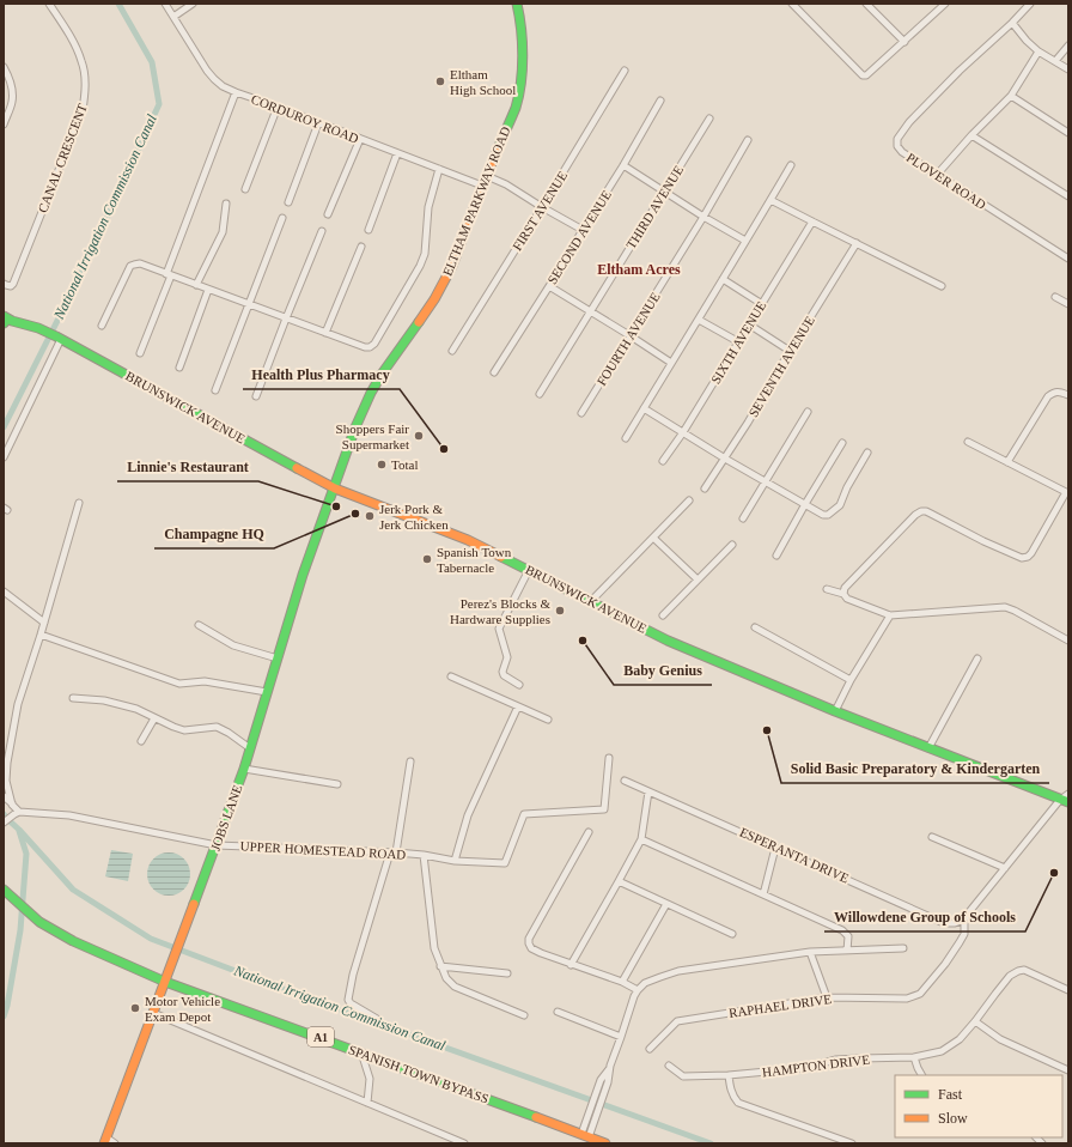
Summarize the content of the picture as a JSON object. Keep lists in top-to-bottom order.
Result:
{
  "streets": {
    "main road": [
      "ELTHAM PARKWAY ROAD",
      "BRUNSWICK AVENUE",
      "JOBS LANE",
      "A1",
      "SPANISH TOWN BYPASS"
    ],
    "street": [
      "CORDUROY ROAD",
      "CANAL CRESCENT",
      "PLOVER ROAD",
      "THIRD AVENUE",
      "FIRST AVENUE",
      "SECOND AVENUE",
      "FOURTH AVENUE",
      "SIXTH AVENUE",
      "SEVENTH AVENUE",
      "UPPER HOMESTEAD ROAD",
      "ESPERANTA DRIVE",
      "RAPHAEL DRIVE",
      "HAMPTON DRIVE"
    ]
  },
  "crossings": [
    ["CORDUROY ROAD", "ELTHAM PARKWAY ROAD"],
    ["ELTHAM PARKWAY ROAD", "BRUNSWICK AVENUE"],
    ["ELTHAM PARKWAY ROAD", "JOBS LANE"],
    ["BRUNSWICK AVENUE", "JOBS LANE"],
    ["JOBS LANE", "UPPER HOMESTEAD ROAD"],
    ["JOBS LANE", "SPANISH TOWN BYPASS"],
    ["ESPERANTA DRIVE", "RAPHAEL DRIVE"]
  ],
  "districts": ["Eltham Acres"],
  "water": ["National Irrigation Commission Canal"],
  "places": [
    "Eltham High School",
    "Shoppers Fair Supermarket",
    "Health Plus Pharmacy",
    "Total",
    "Linnie's Restaurant",
    "Champagne HQ",
    "Jerk Pork & Jerk Chicken",
    "Spanish Town Tabernacle",
    "Perez's Blocks & Hardware Supplies",
    "Baby Genius",
    "Solid Basic Preparatory & Kindergarten",
    "Willowdene Group of Schools",
    "Motor Vehicle Exam Depot"
  ],
  "legend": ["Fast", "Slow"]
}
